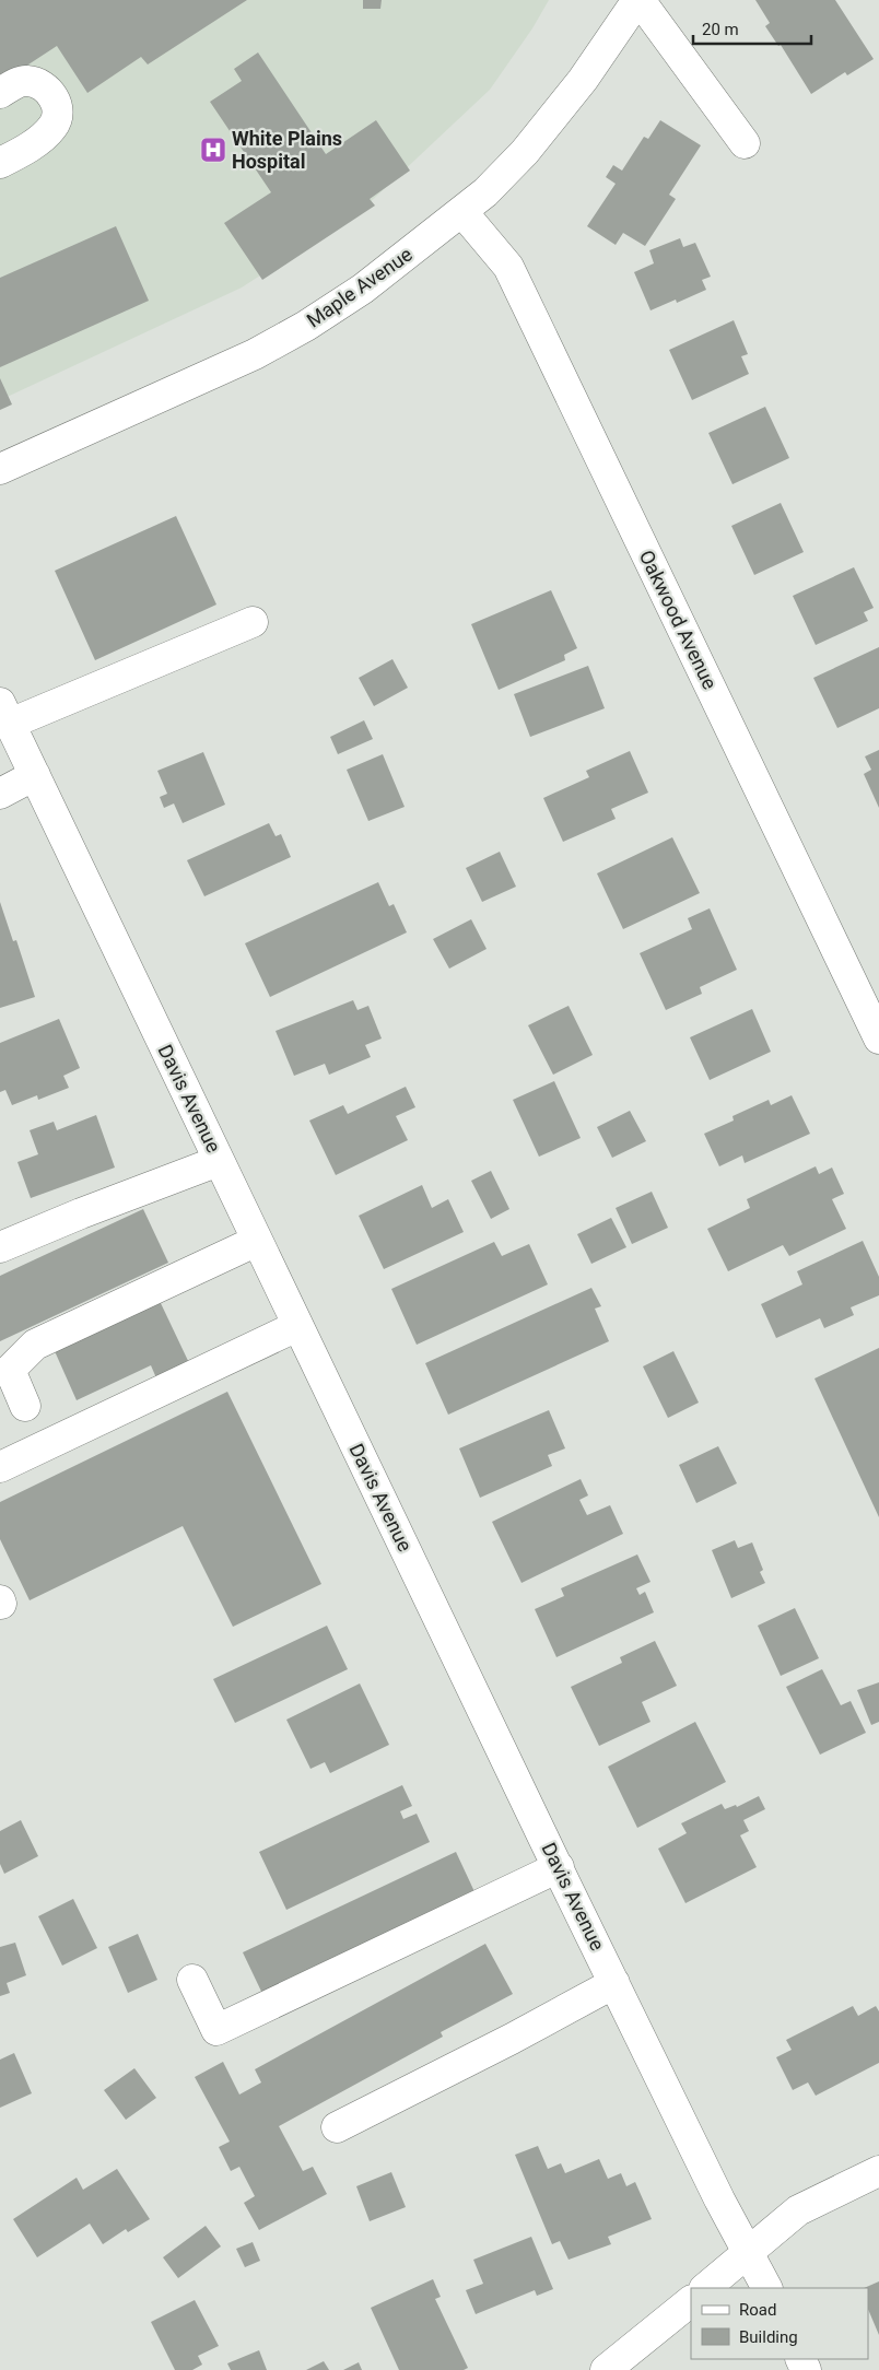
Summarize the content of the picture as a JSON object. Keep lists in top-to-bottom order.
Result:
{
  "streets": {
    "street": ["Maple Avenue", "Oakwood Avenue", "Davis Avenue"]
  },
  "crossings": [
    ["Maple Avenue", "Oakwood Avenue"]
  ],
  "places": {
    "hospital": ["White Plains Hospital"]
  },
  "legend": ["Road", "Building"],
  "scale_bar": "20 m"
}
